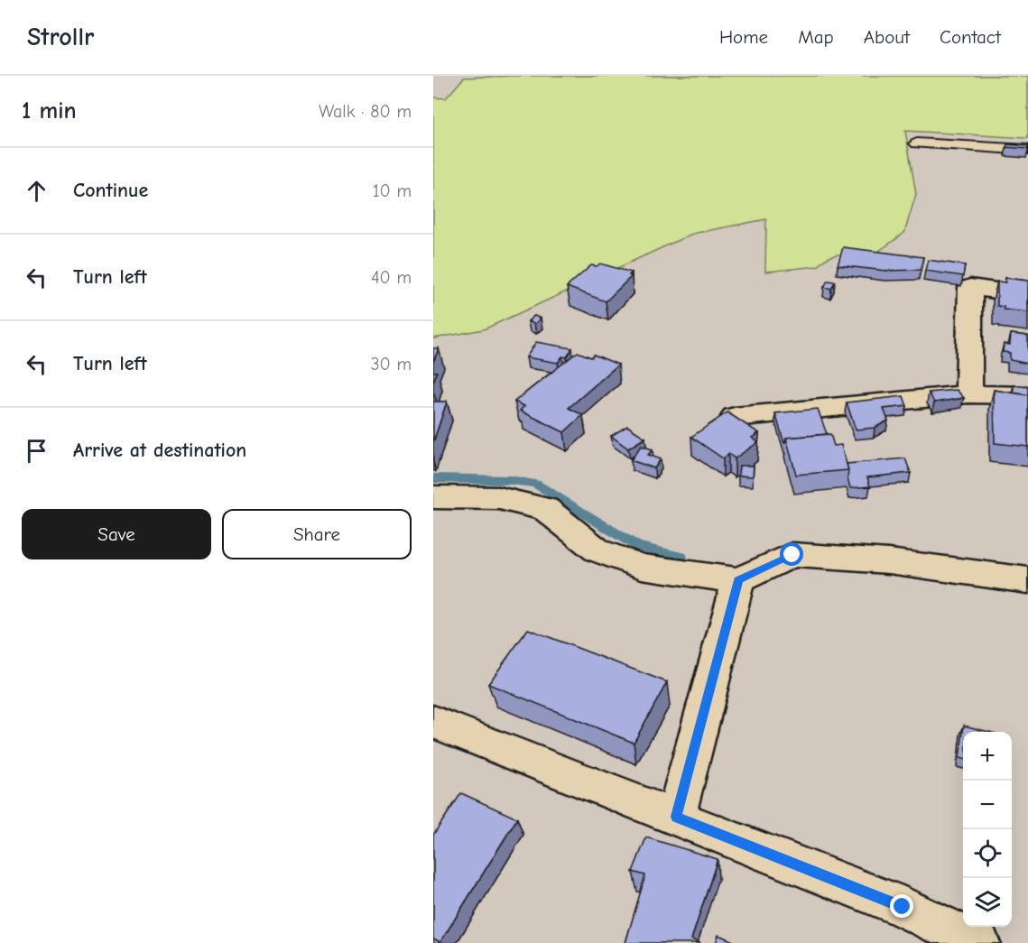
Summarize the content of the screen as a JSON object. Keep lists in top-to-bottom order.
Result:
{
  "page": {
    "header": "Strollr",
    "nav": [
      "Home",
      "Map",
      "About",
      "Contact"
    ],
    "heading": ["1 min", "Walk · 80 m"],
    "list": [
      ["Continue", "10 m"],
      ["Turn left", "40 m"],
      ["Turn left", "30 m"],
      "Arrive at destination"
    ],
    "buttons": ["Save", "Share"],
    "map_buttons": ["+", "−"]
  }
}
